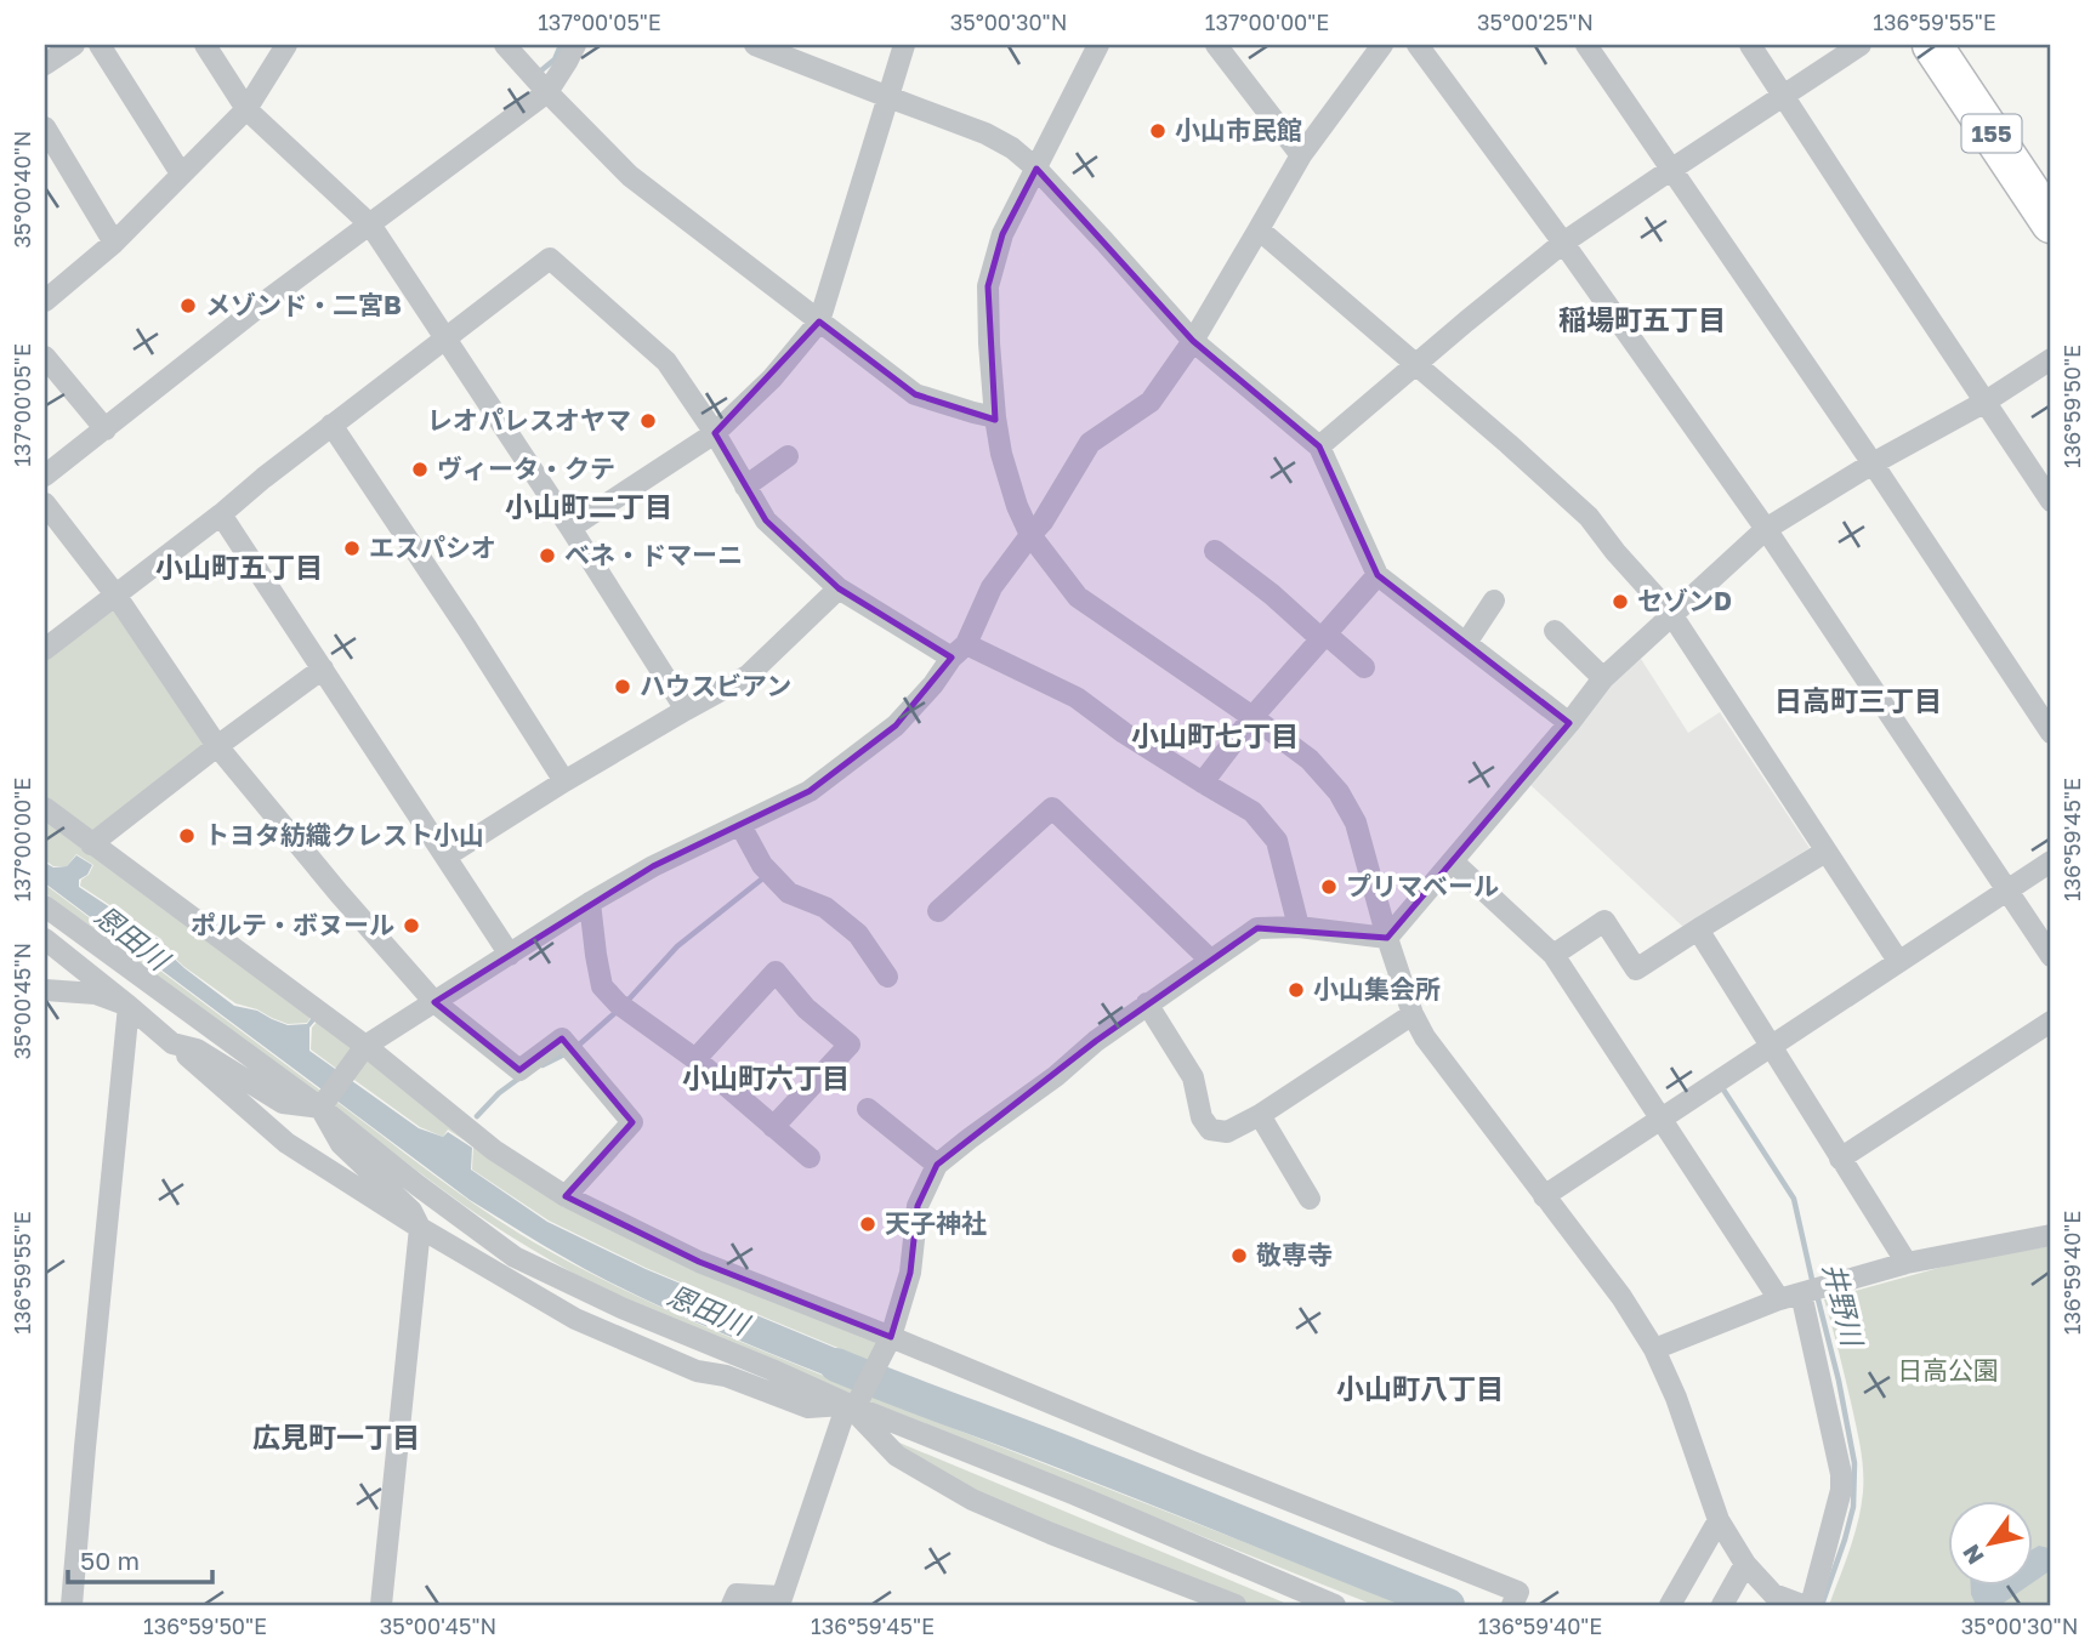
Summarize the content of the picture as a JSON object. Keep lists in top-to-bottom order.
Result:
{
  "streets": {
    "highway": ["155"]
  },
  "districts": [
    "稲場町五丁目",
    "小山町二丁目",
    "小山町五丁目",
    "日高町三丁目",
    "小山町七丁目",
    "小山町六丁目",
    "小山町八丁目",
    "広見町一丁目"
  ],
  "water": ["恩田川", "井野川"],
  "parks": ["日高公園"],
  "places": [
    "小山市民館",
    "メゾンド・二宮B",
    "レオパレスオヤマ",
    "ヴィータ・クテ",
    "エスパシオ",
    "ベネ・ドマーニ",
    "セゾンD",
    "ハウスビアン",
    "トヨタ紡織クレスト小山",
    "プリマベール",
    "ポルテ・ボヌール",
    "小山集会所",
    "天子神社",
    "敬専寺"
  ],
  "scale_bar": "50 m",
  "north": "bottom left",
  "coordinates": [
    "137°00'05\"E",
    "35°00'30\"N",
    "137°00'00\"E",
    "35°00'25\"N",
    "136°59'55\"E",
    "35°00'40\"N",
    "136°59'50\"E",
    "136°59'45\"E",
    "35°00'45\"N",
    "136°59'40\"E"
  ]
}
